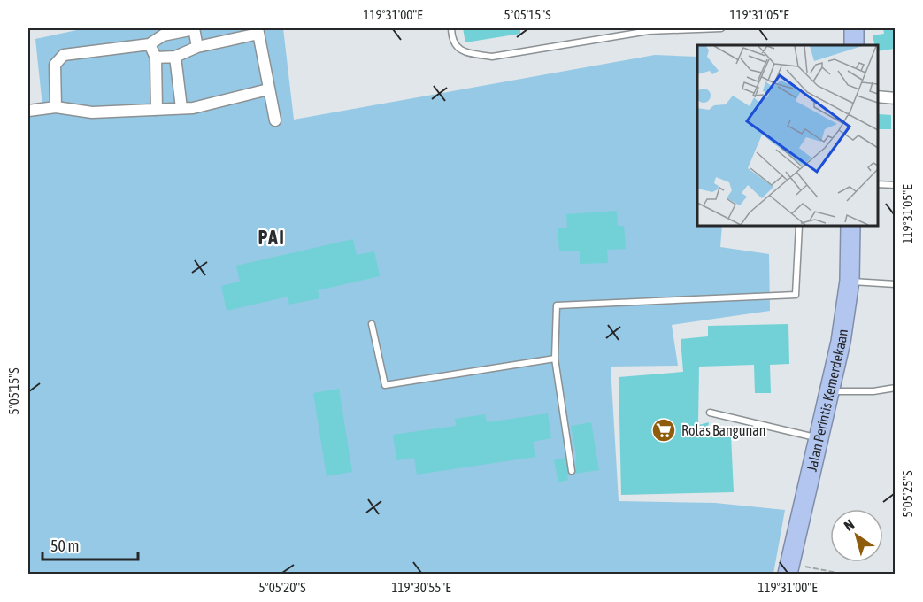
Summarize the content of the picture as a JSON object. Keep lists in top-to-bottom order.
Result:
{
  "streets": {
    "highway": ["Jalan Perintis Kemerdekaan"]
  },
  "districts": ["PAI"],
  "places": {
    "supermarket": ["Rolas Bangunan"]
  },
  "scale_bar": "50 m",
  "north": "top left",
  "coordinates": [
    "119°31'00\"E",
    "5°05'15\"S",
    "119°31'05\"E",
    "5°05'25\"S",
    "5°05'20\"S",
    "119°30'55\"E"
  ]
}
